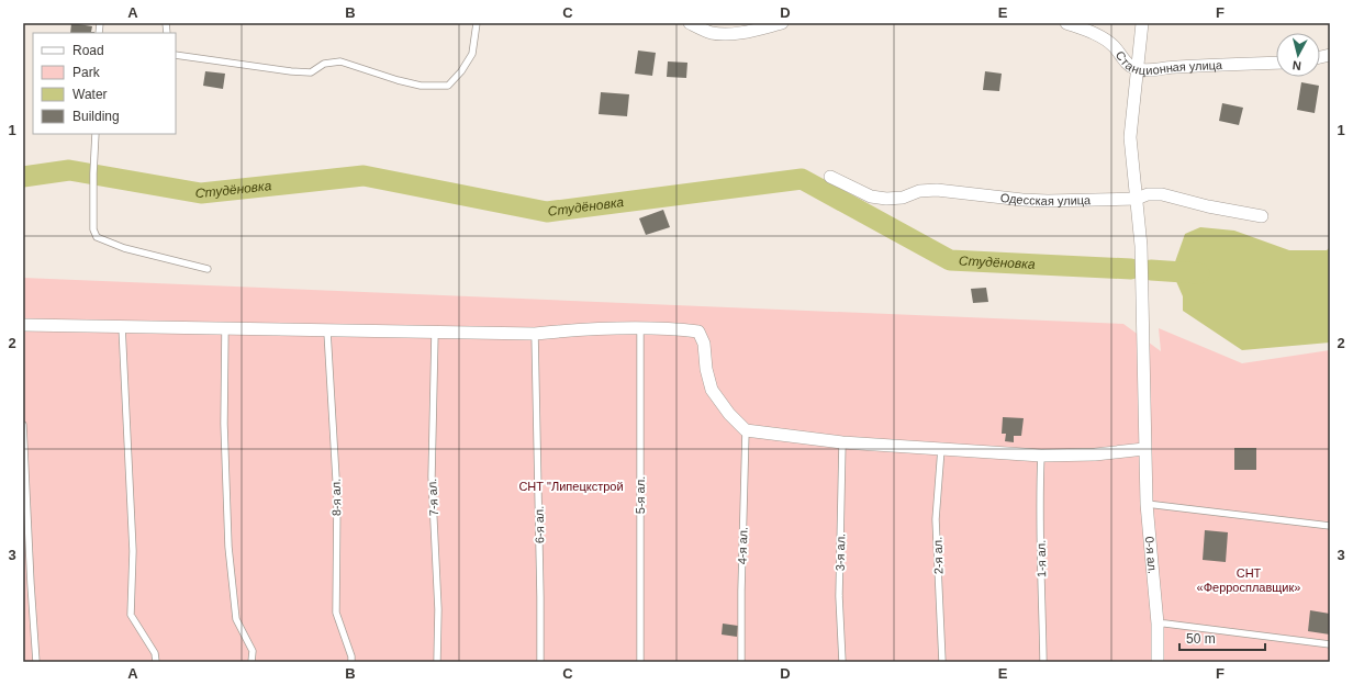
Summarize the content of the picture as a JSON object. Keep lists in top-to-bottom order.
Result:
{
  "streets": {
    "street": ["Станционная улица", "Одесская улица", "0-я ал."],
    "lane": [
      "5-я ал.",
      "8-я ал.",
      "7-я ал.",
      "6-я ал.",
      "4-я ал.",
      "3-я ал.",
      "2-я ал.",
      "1-я ал."
    ]
  },
  "crossings": [
    ["Станционная улица", "0-я ал."],
    ["Одесская улица", "0-я ал."]
  ],
  "water": ["Студёновка"],
  "parks": ["СНТ \"Липецкстрой", "СНТ «Ферросплавщик»"],
  "legend": [
    "Road",
    "Park",
    "Water",
    "Building"
  ],
  "scale_bar": "50 m",
  "north": "bottom",
  "grid": {
    "columns": [
      "A",
      "B",
      "C",
      "D",
      "E",
      "F"
    ],
    "rows": ["1", "2", "3"]
  }
}
